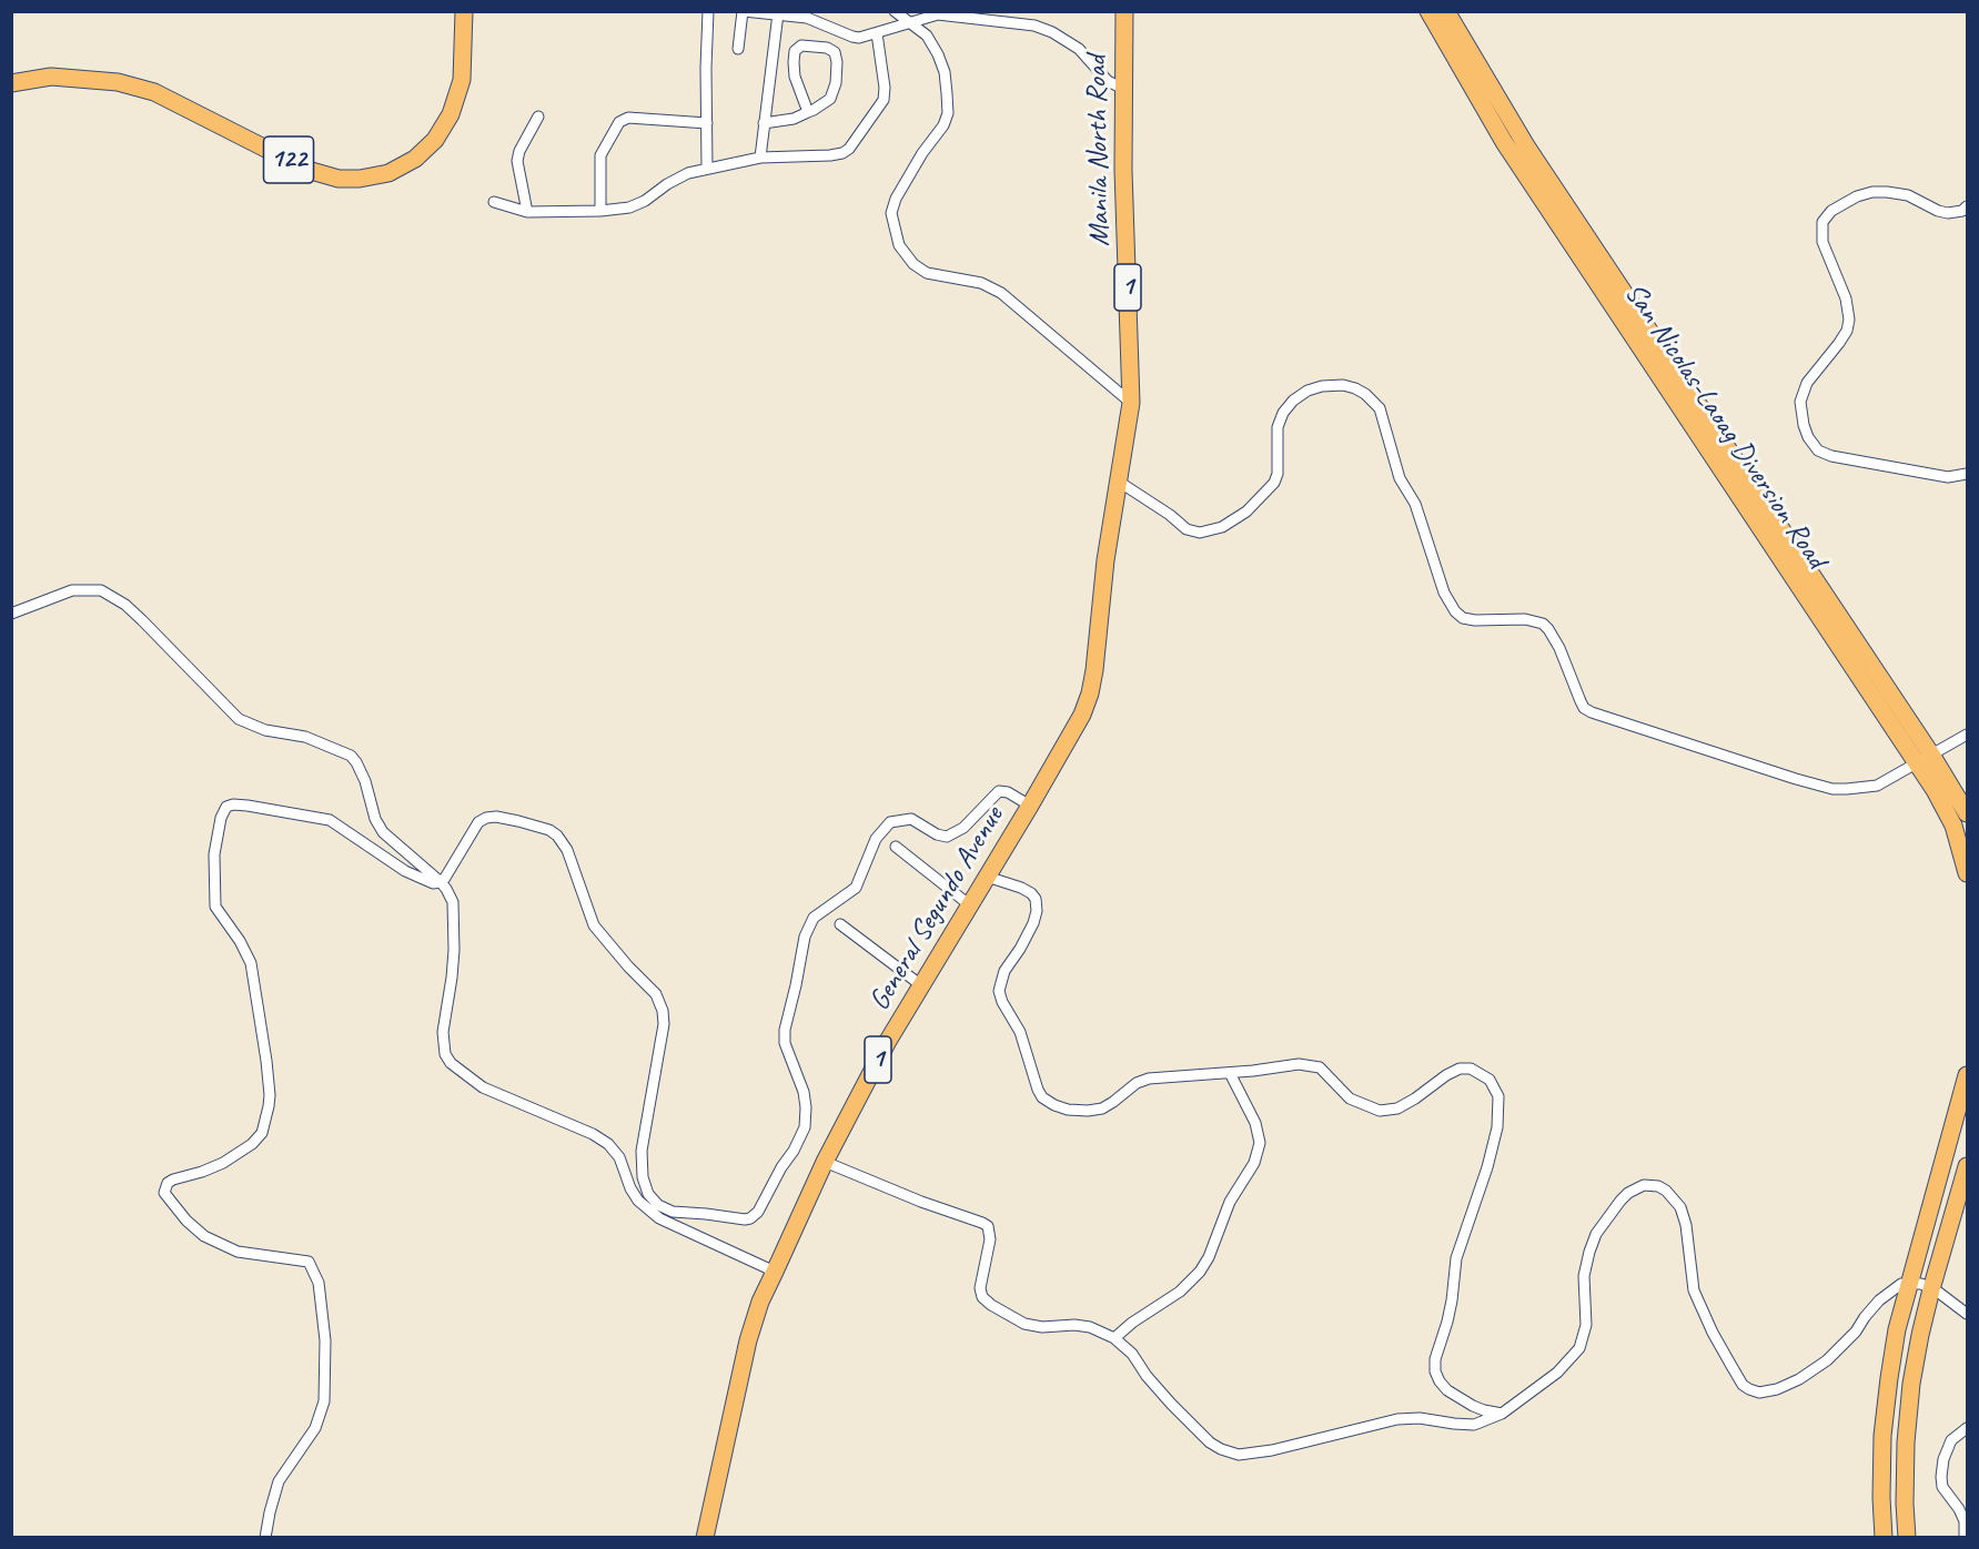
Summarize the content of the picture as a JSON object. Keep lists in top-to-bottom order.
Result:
{
  "streets": {
    "main road": [
      "Manila North Road",
      "122",
      "1",
      "San Nicolas-Laoag Diversion Road",
      "General Segundo Avenue"
    ]
  },
  "crossings": [
    ["Manila North Road", "General Segundo Avenue"]
  ]
}
